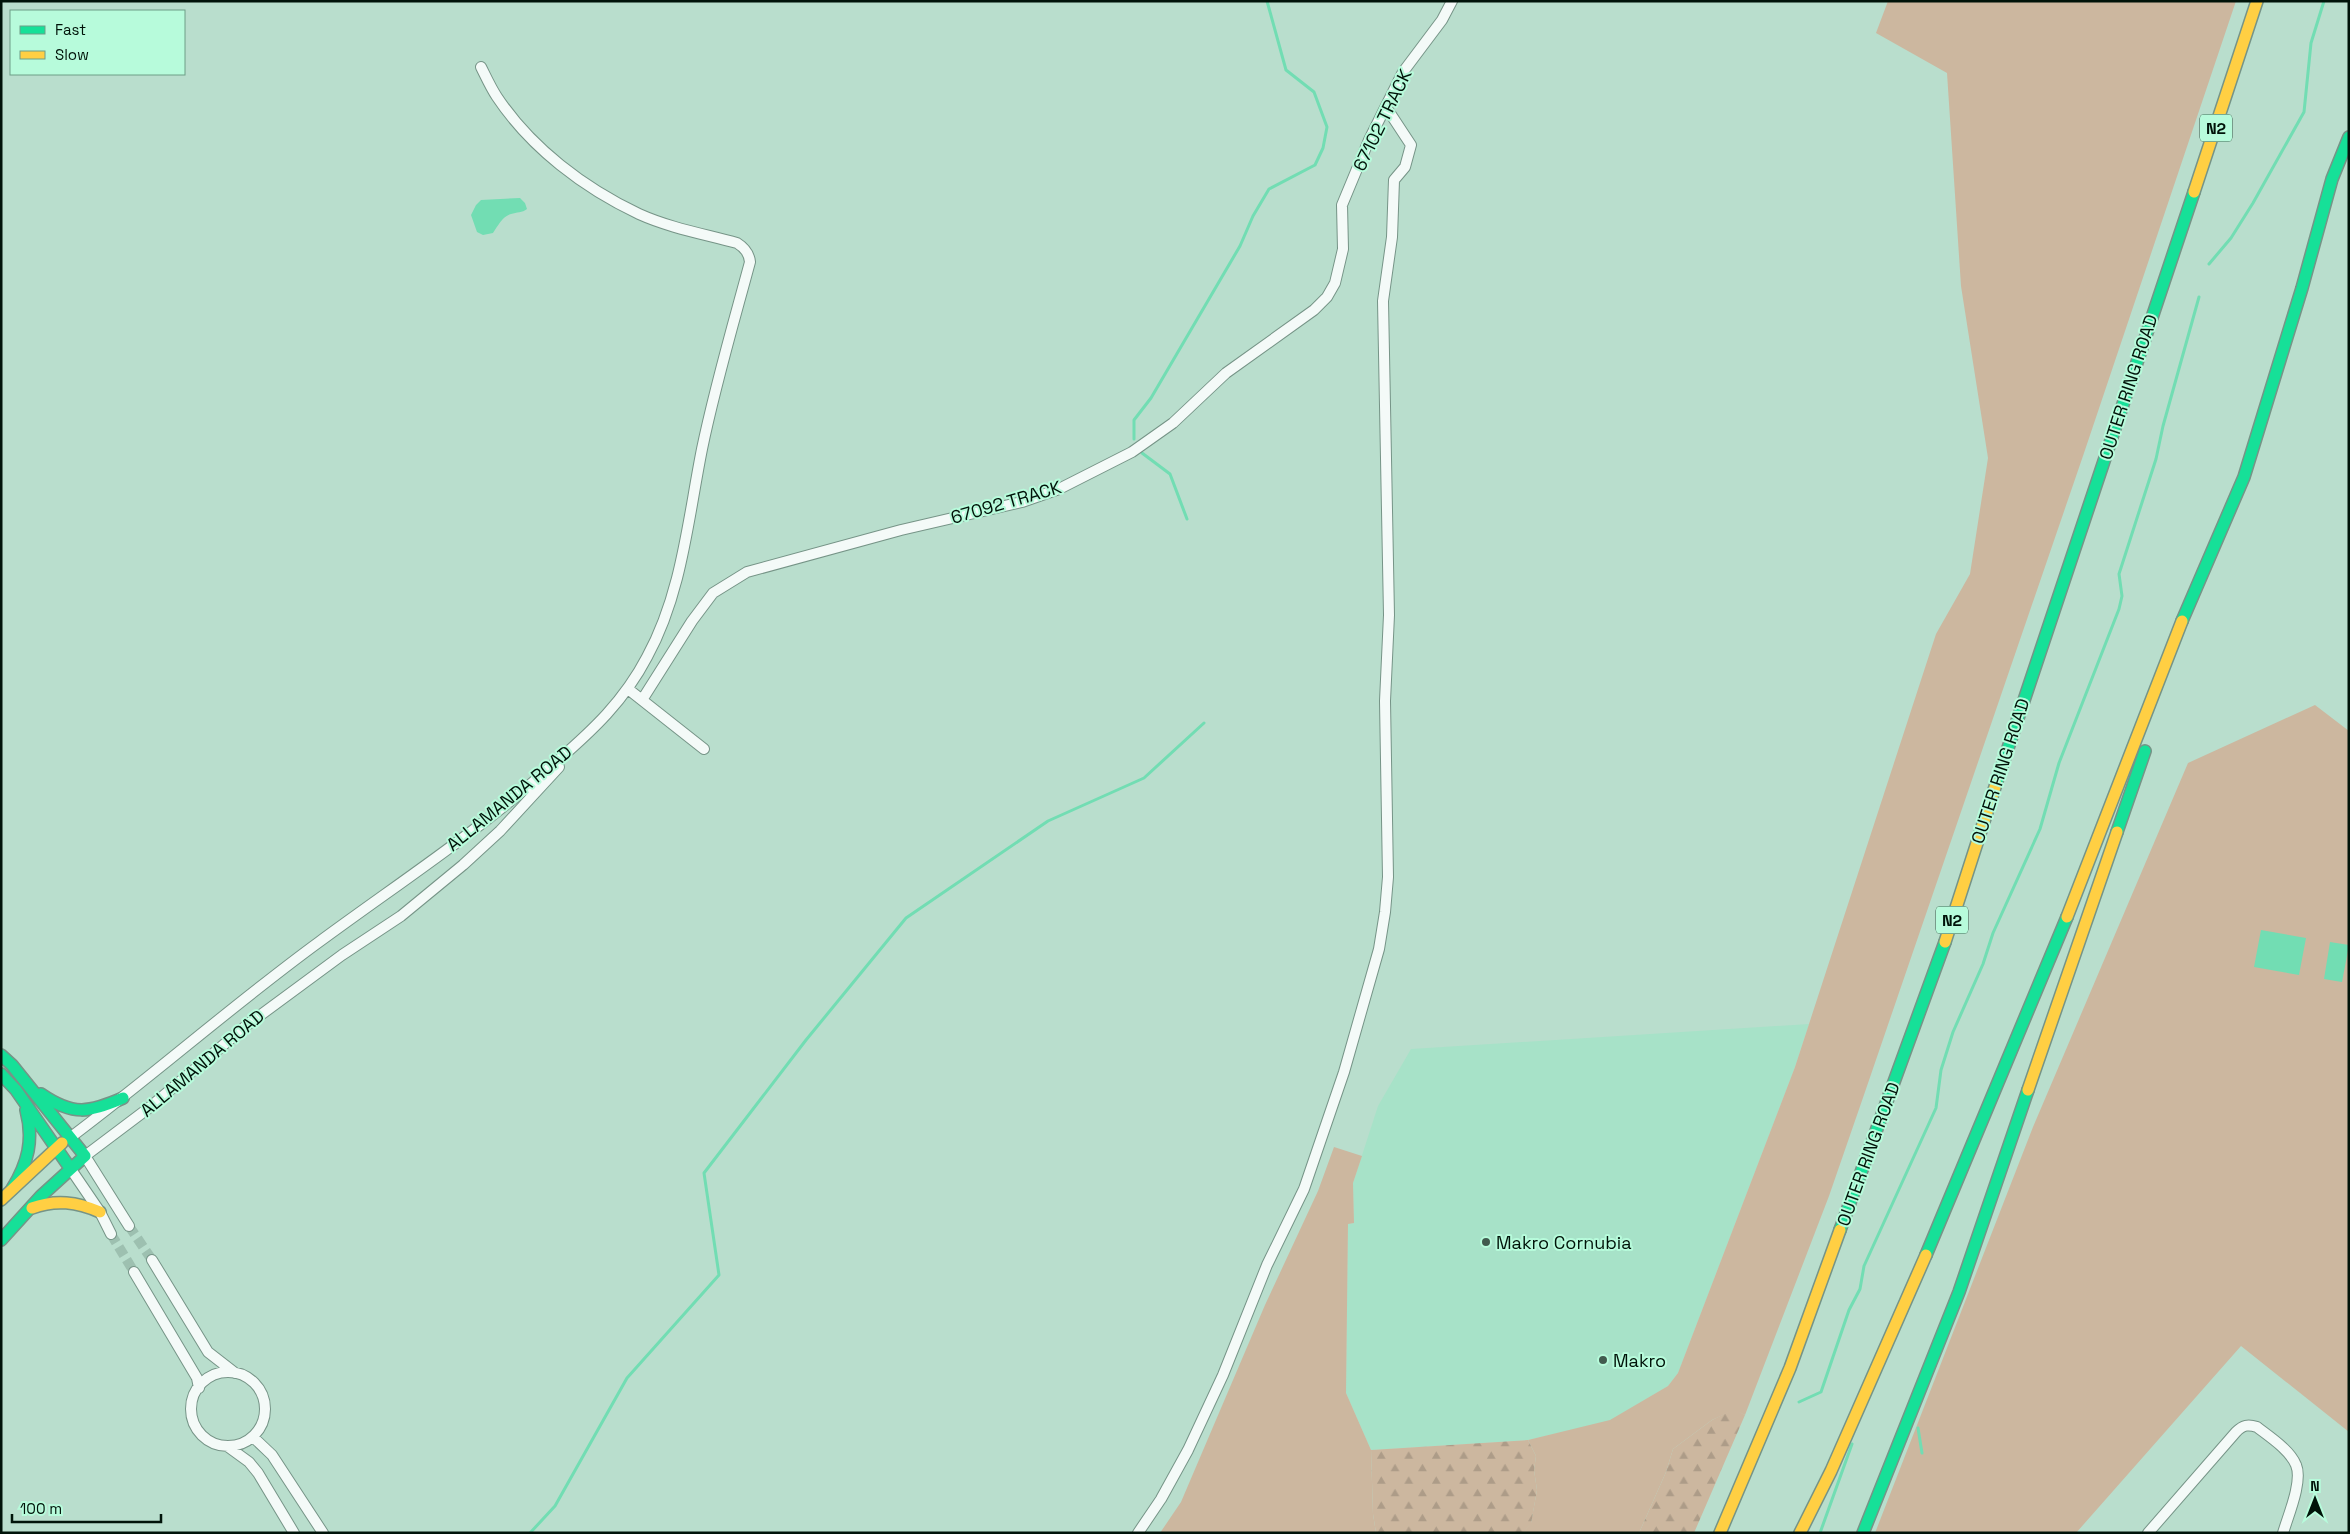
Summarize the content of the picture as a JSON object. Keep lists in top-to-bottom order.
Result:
{
  "streets": {
    "main road": ["N2", "OUTER RING ROAD"],
    "street": ["67102 TRACK", "67092 TRACK", "ALLAMANDA ROAD"]
  },
  "crossings": [
    ["67102 TRACK", "67092 TRACK"]
  ],
  "places": ["Makro Cornubia", "Makro"],
  "legend": ["Fast", "Slow"],
  "scale_bar": "100 m",
  "north": "top"
}
